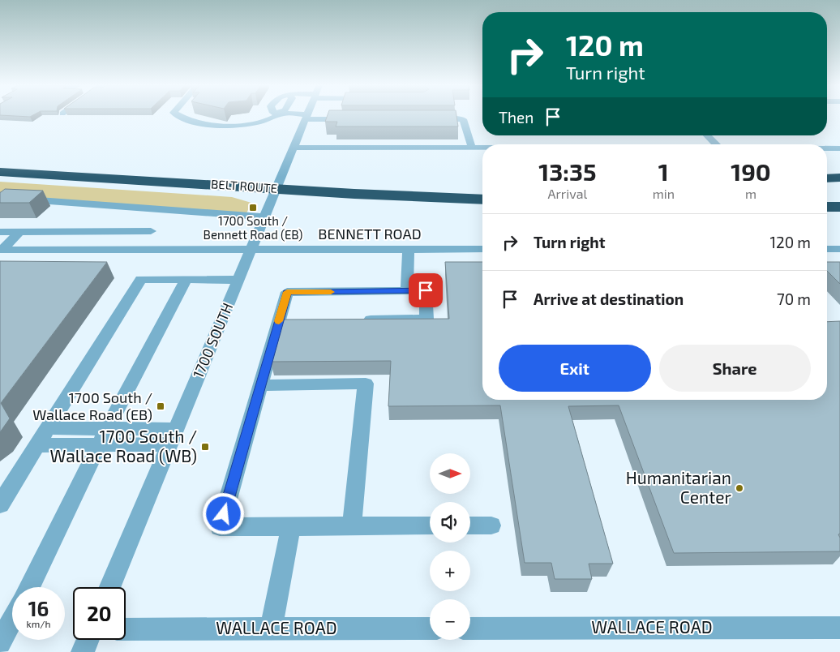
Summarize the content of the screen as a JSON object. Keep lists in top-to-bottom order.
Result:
{
  "streets": {
    "highway": ["BELT ROUTE"],
    "street": ["BENNETT ROAD", "1700 SOUTH", "WALLACE ROAD"]
  },
  "crossings": [
    ["BENNETT ROAD", "1700 SOUTH"]
  ],
  "places": {
    "transit": ["1700 South / Bennett Road (EB)", "1700 South / Wallace Road (EB)", "1700 South / Wallace Road (WB)"],
    "other": ["Humanitarian Center"]
  },
  "north": "right",
  "page": {
    "turn": ["120 m", "Turn right"],
    "then": "Then",
    "eta": [
      "13:35",
      "Arrival",
      "1",
      "min",
      "190",
      "m"
    ],
    "list": [
      {
        "name": "Turn right",
        "value": "120 m"
      },
      {
        "name": "Arrive at destination",
        "value": "70 m"
      }
    ],
    "buttons": ["Exit", "Share"],
    "map_buttons": ["+", "−"],
    "speed": "16 km/h",
    "limit": "20"
  }
}
